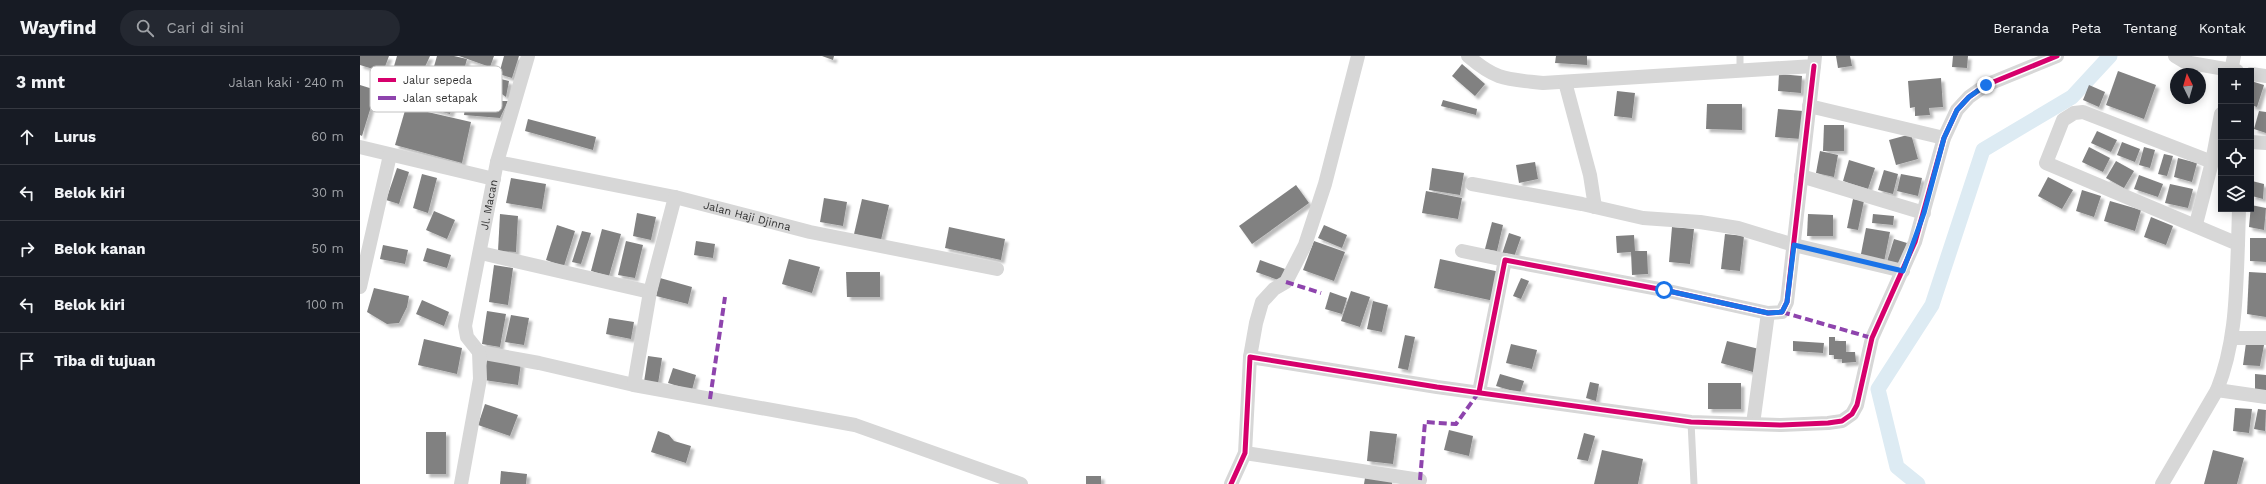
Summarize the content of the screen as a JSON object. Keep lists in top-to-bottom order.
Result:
{
  "streets": {
    "street": ["Jl. Macan", "Jalan Haji Djinna"]
  },
  "crossings": [
    ["Jl. Macan", "Jalan Haji Djinna"]
  ],
  "legend": ["Jalur sepeda", "Jalan setapak"],
  "north": "top",
  "page": {
    "header": "Wayfind",
    "search": "Cari di sini",
    "nav": [
      "Beranda",
      "Peta",
      "Tentang",
      "Kontak"
    ],
    "heading": ["3 mnt", "Jalan kaki · 240 m"],
    "map_buttons": ["+", "−"],
    "list": [
      ["Lurus", "60 m"],
      ["Belok kiri", "30 m"],
      ["Belok kanan", "50 m"],
      ["Belok kiri", "100 m"],
      "Tiba di tujuan"
    ]
  }
}
